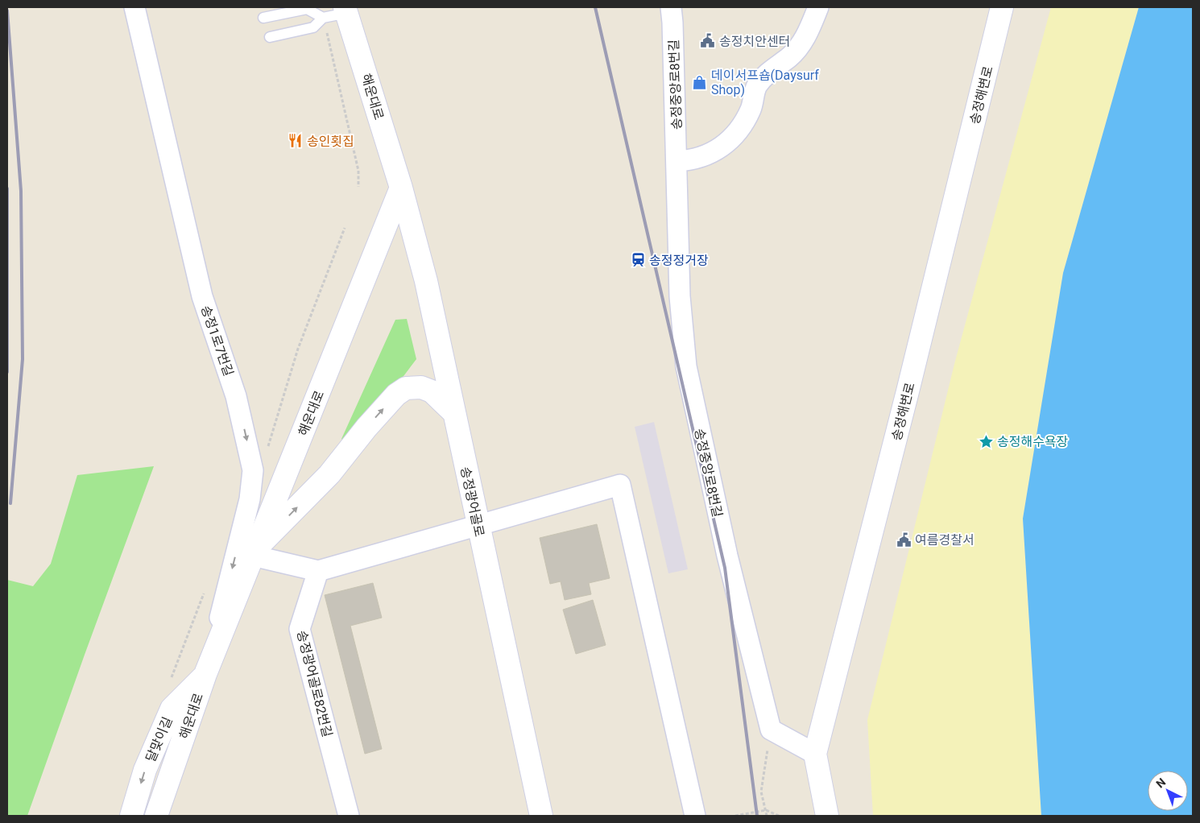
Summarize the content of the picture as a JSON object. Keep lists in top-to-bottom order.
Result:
{
  "streets": {
    "main road": [
      "송정해변로",
      "해운대로",
      "송정광어골로",
      "달맞이길"
    ],
    "street": ["송정중앙로8번길", "송정1로7번길", "송정광어골로82번길"]
  },
  "crossings": [
    ["해운대로", "송정1로7번길"],
    ["해운대로", "송정광어골로"],
    ["해운대로", "달맞이길"],
    ["송정1로7번길", "달맞이길"]
  ],
  "one_way": ["송정1로7번길", "달맞이길"],
  "places": {
    "public building": ["송정치안센터", "여름경찰서"],
    "shop": ["데이서프숍(Daysurf Shop)"],
    "restaurant": ["송인횟집"],
    "station": ["송정정거장"],
    "place": ["송정해수욕장"]
  },
  "north": "top left"
}
